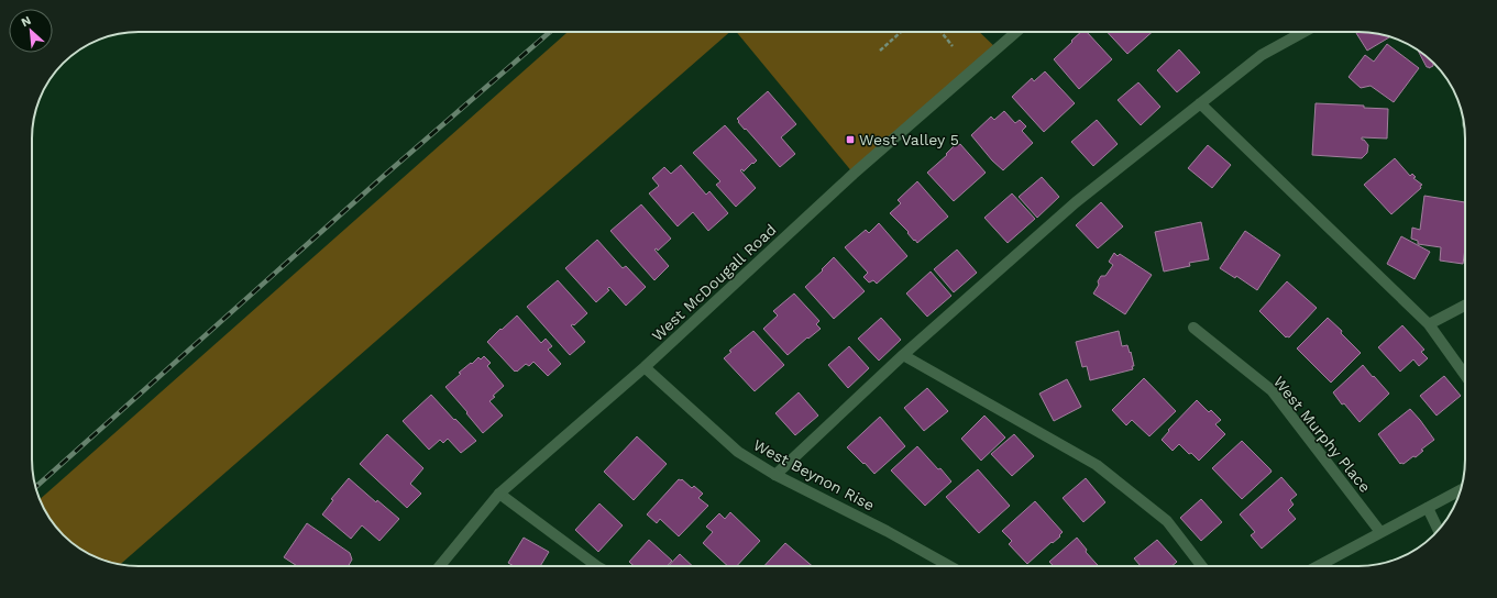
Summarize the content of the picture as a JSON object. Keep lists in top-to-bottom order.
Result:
{
  "streets": {
    "street": ["West McDougall Road", "West Murphy Place", "West Beynon Rise"]
  },
  "crossings": [
    ["West McDougall Road", "West Beynon Rise"]
  ],
  "places": {
    "transit": ["West Valley 5"]
  },
  "north": "top left"
}
